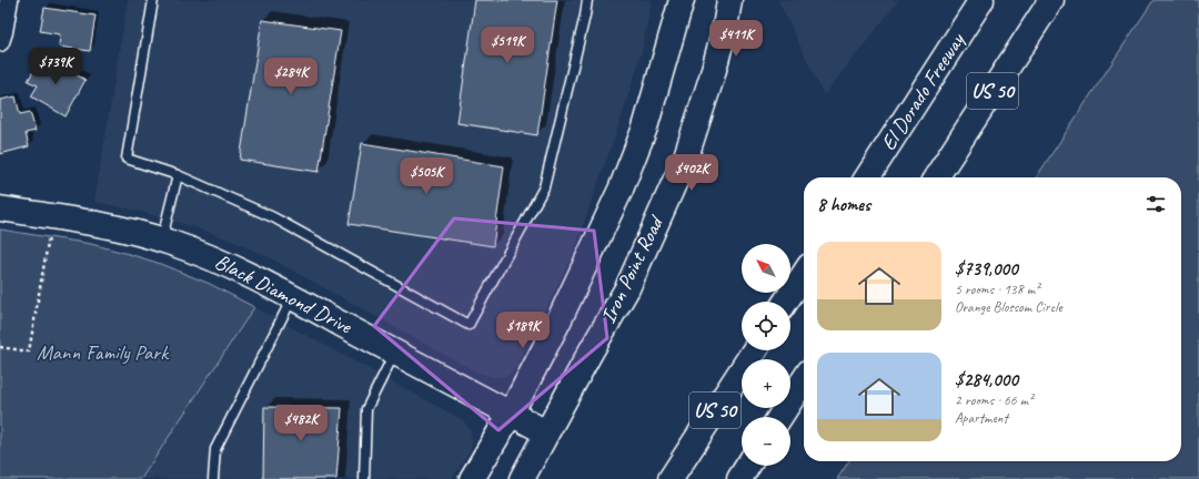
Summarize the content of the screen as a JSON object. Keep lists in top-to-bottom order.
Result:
{
  "streets": {
    "main road": [
      "US 50",
      "El Dorado Freeway",
      "Iron Point Road",
      "Black Diamond Drive"
    ]
  },
  "crossings": [
    ["Iron Point Road", "Black Diamond Drive"]
  ],
  "parks": ["Mann Family Park"],
  "north": "top left",
  "page": {
    "price": [
      "$411K",
      "$519K",
      "$739K",
      "$284K",
      "$402K",
      "$505K",
      "$189K",
      "$482K"
    ],
    "heading": "8 homes",
    "list": [
      {
        "name": "$739,000",
        "note": "5 rooms · 138 m² · Orange Blossom Circle"
      },
      {
        "name": "$284,000",
        "note": "2 rooms · 66 m² · Apartment"
      }
    ],
    "map_buttons": ["+", "−"]
  }
}
